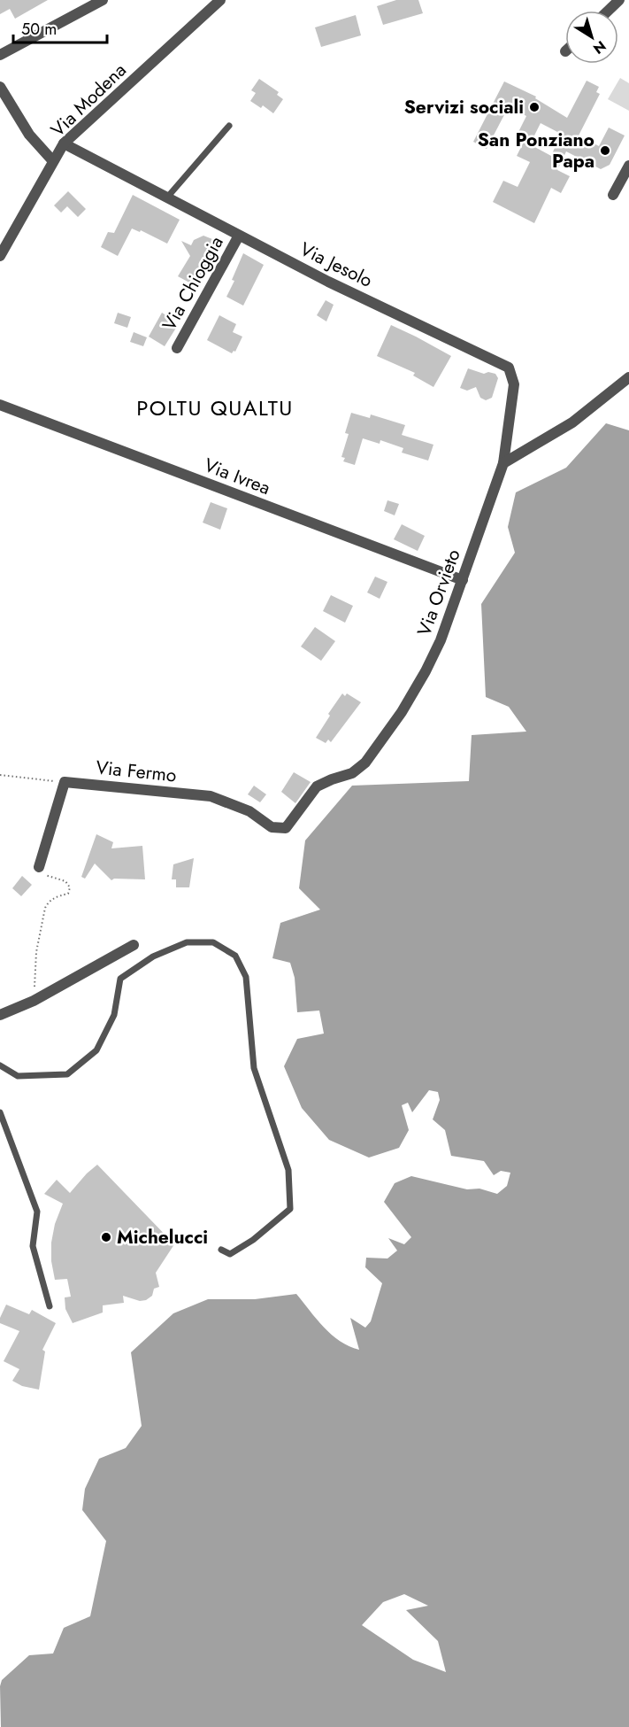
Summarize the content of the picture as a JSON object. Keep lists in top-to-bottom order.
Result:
{
  "streets": {
    "street": [
      "Via Modena",
      "Via Jesolo",
      "Via Chioggia",
      "Via Ivrea",
      "Via Orvieto",
      "Via Fermo"
    ]
  },
  "crossings": [
    ["Via Modena", "Via Jesolo"],
    ["Via Jesolo", "Via Chioggia"],
    ["Via Jesolo", "Via Orvieto"],
    ["Via Ivrea", "Via Orvieto"],
    ["Via Orvieto", "Via Fermo"]
  ],
  "districts": ["POLTU QUALTU"],
  "places": ["Servizi sociali", "San Ponziano Papa", "Michelucci"],
  "scale_bar": "50 m",
  "north": "bottom right"
}
